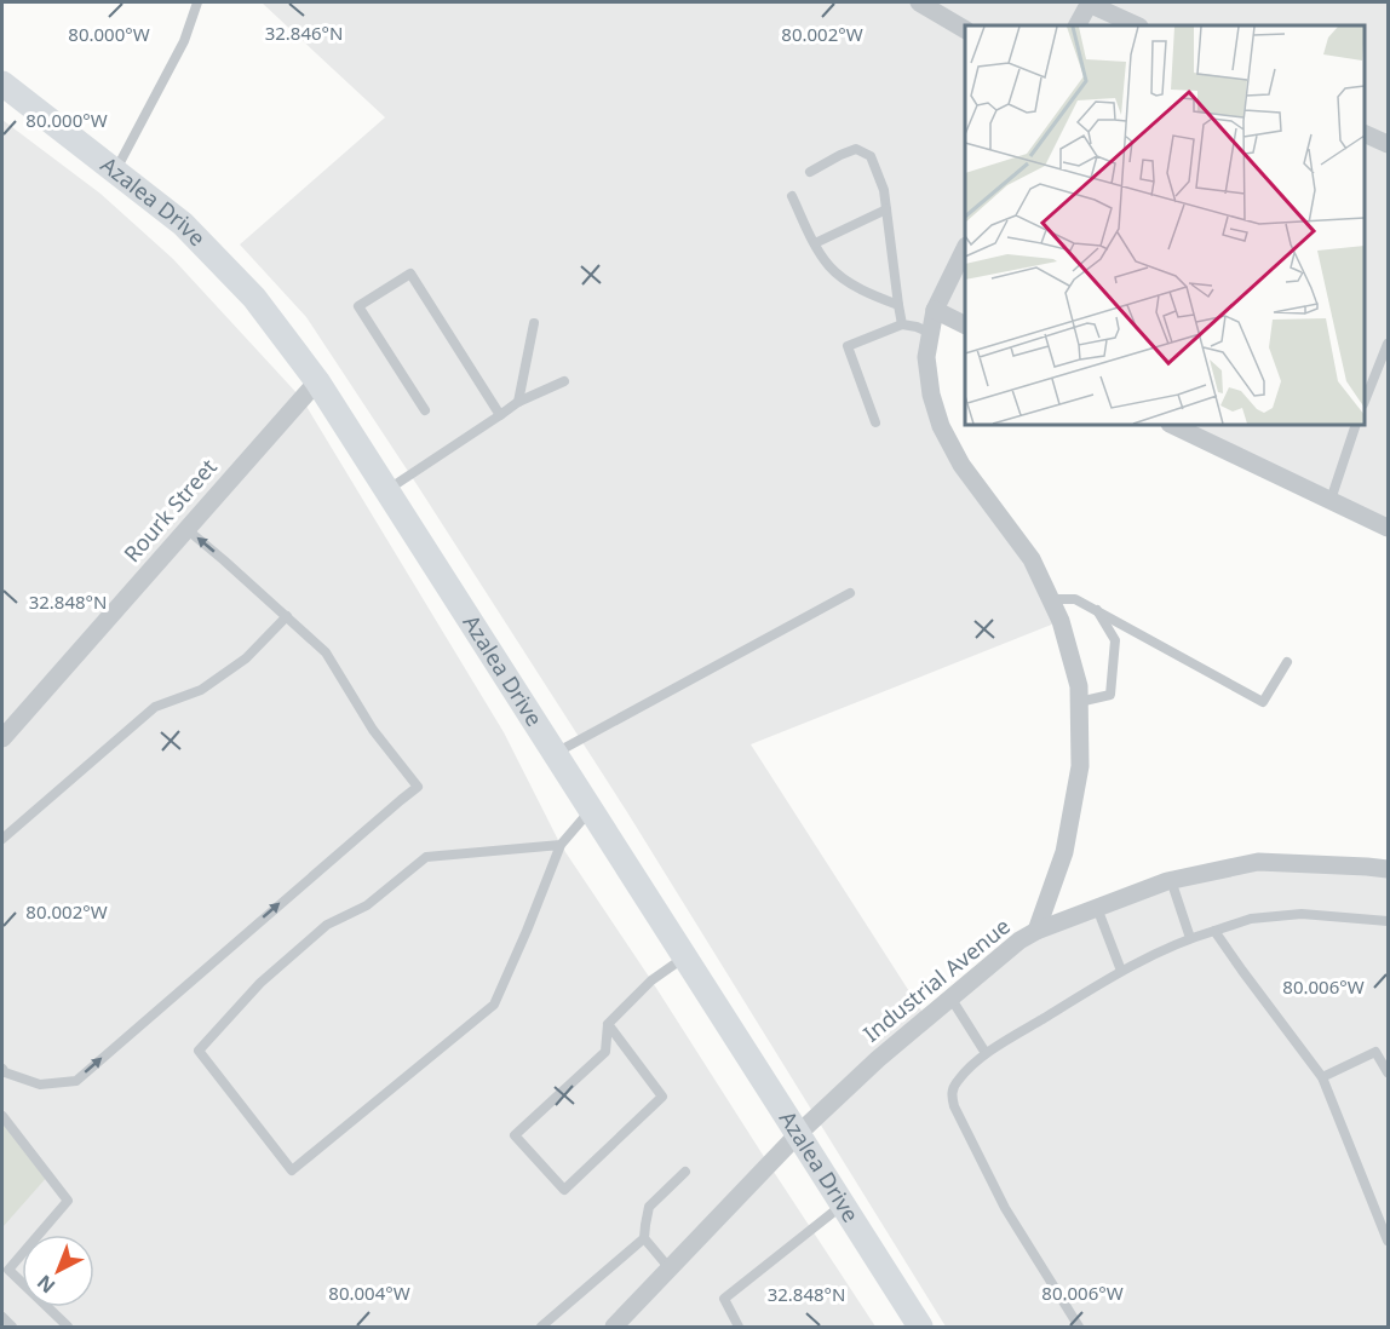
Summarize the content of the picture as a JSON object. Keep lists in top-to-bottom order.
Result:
{
  "streets": {
    "street": ["Azalea Drive", "Rourk Street", "Industrial Avenue"]
  },
  "crossings": [
    ["Azalea Drive", "Rourk Street"],
    ["Azalea Drive", "Industrial Avenue"]
  ],
  "north": "bottom left",
  "coordinates": [
    "32.846°N",
    "80.000°W",
    "80.002°W",
    "32.848°N",
    "80.006°W",
    "80.004°W"
  ]
}
